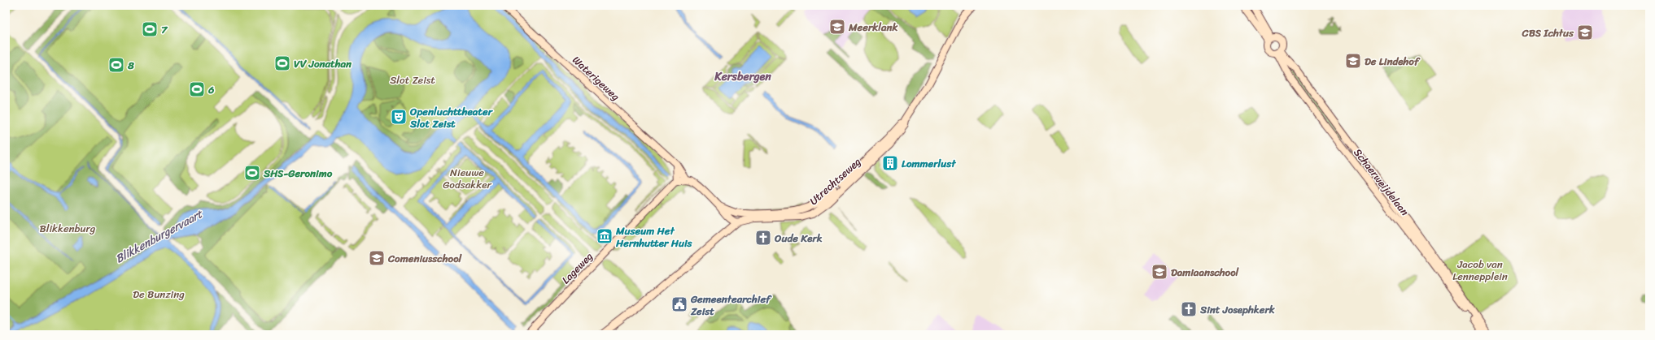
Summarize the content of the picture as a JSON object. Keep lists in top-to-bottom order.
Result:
{
  "streets": {
    "street": [
      "Waterigeweg",
      "Utrechtseweg",
      "Schaerweijdelaan",
      "Lageweg"
    ]
  },
  "crossings": [
    ["Waterigeweg", "Utrechtseweg"],
    ["Waterigeweg", "Lageweg"]
  ],
  "districts": ["Kersbergen"],
  "water": ["Blikkenburgervaart"],
  "parks": [
    "Slot Zeist",
    "Nieuwe Godsakker",
    "Blikkenburg",
    "Jacob van Lennepplein",
    "De Bunzing"
  ],
  "places": {
    "school or university": [
      "Meerklank",
      "CBS Ichtus",
      "De Lindehof",
      "Comeniusschool",
      "Damiaanschool"
    ],
    "sports": [
      "7",
      "VV Jonathan",
      "8",
      "6",
      "SHS-Geronimo"
    ],
    "theatre": ["Openluchttheater Slot Zeist"],
    "building": ["Lommerlust"],
    "museum": ["Museum Het Hernhutter Huis"],
    "church": ["Oude Kerk", "Sint Josephkerk"],
    "public building": ["Gemeentearchief Zeist"]
  }
}
